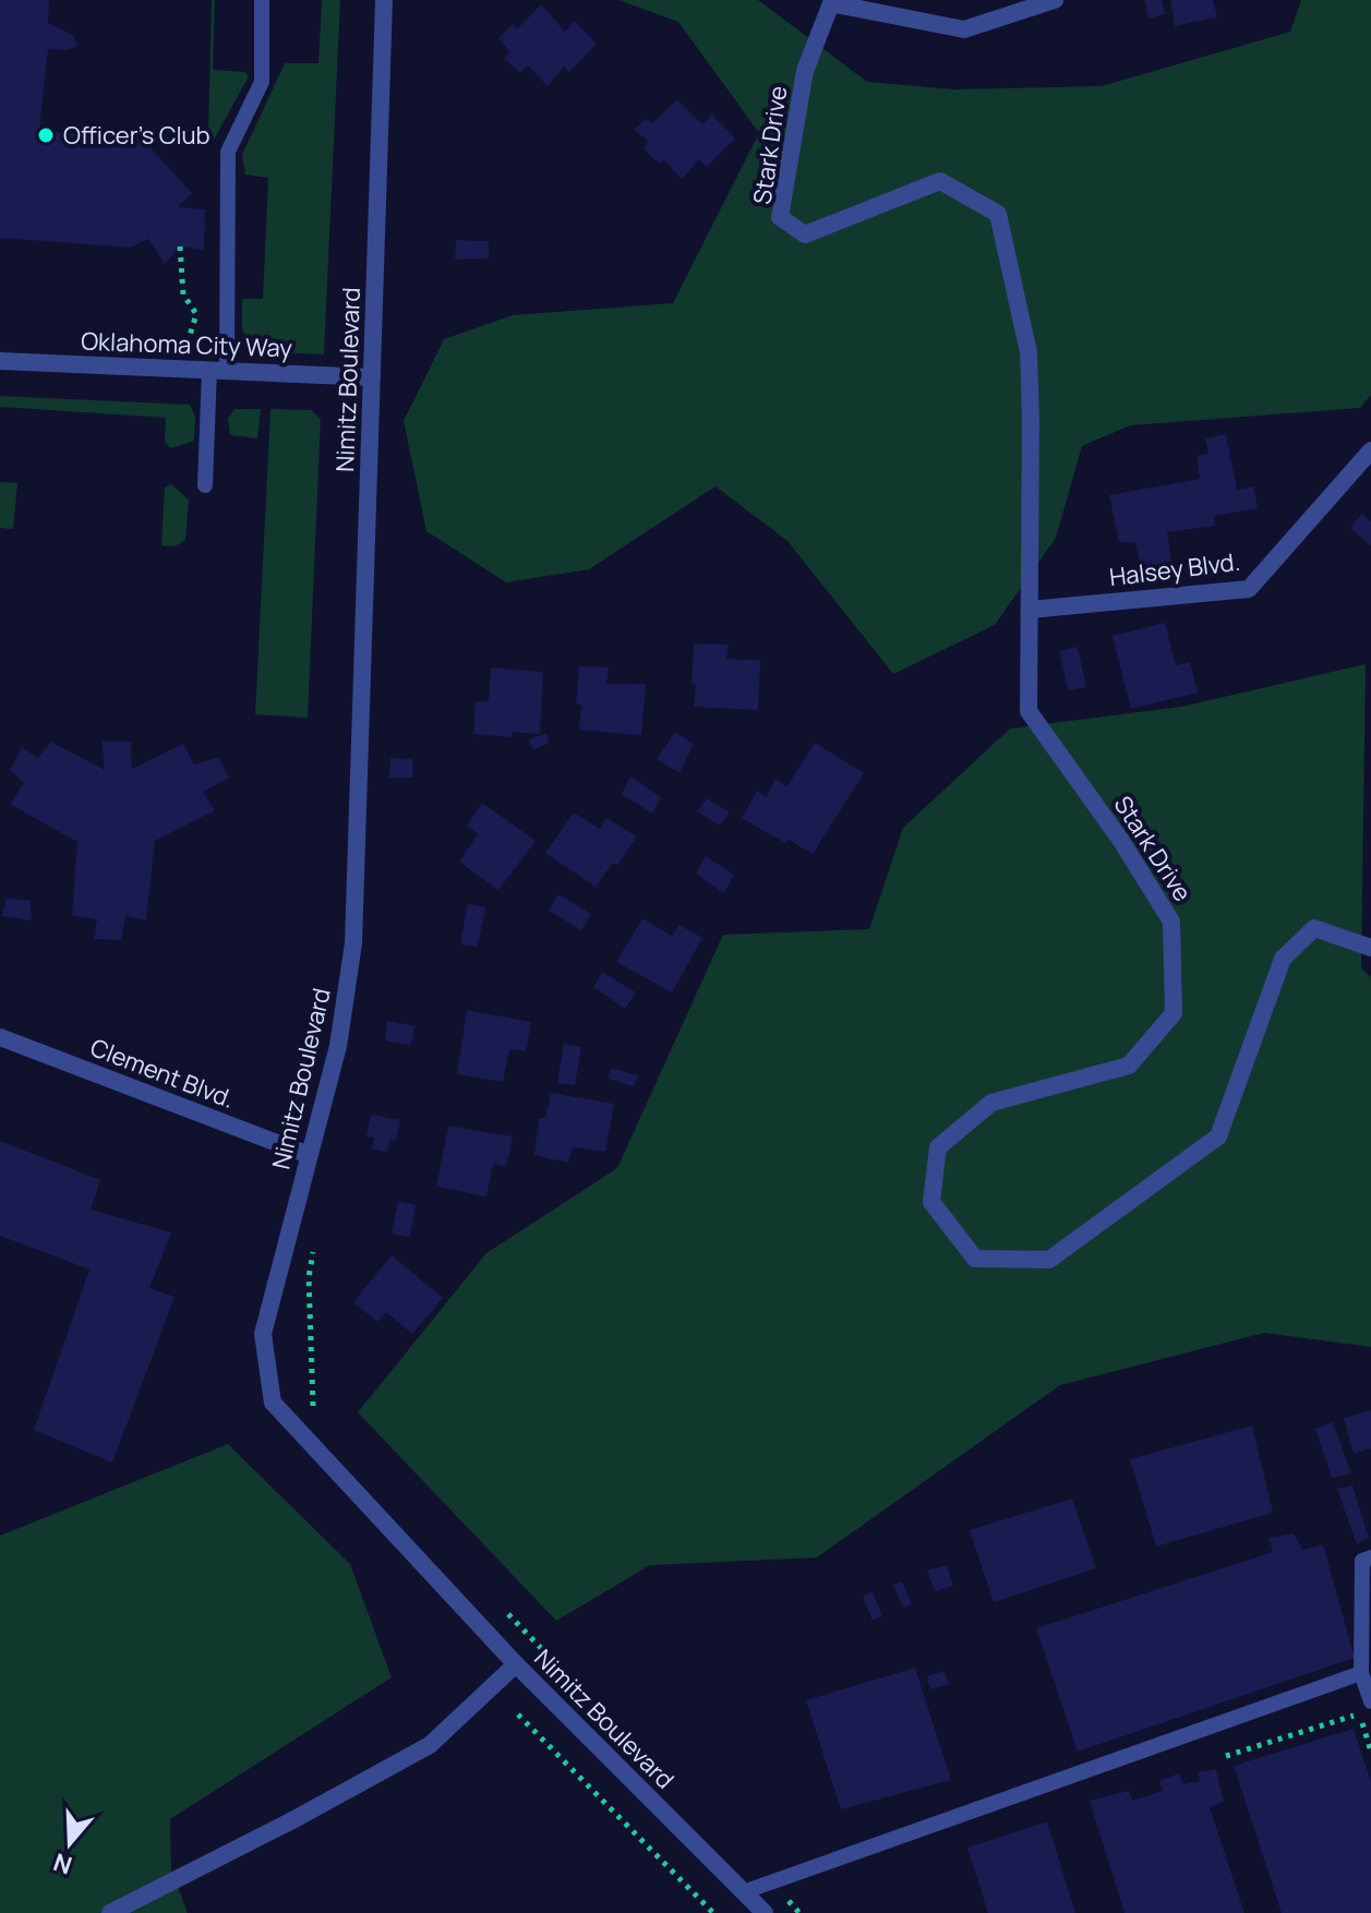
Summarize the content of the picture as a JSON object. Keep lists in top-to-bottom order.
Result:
{
  "streets": {
    "street": [
      "Stark Drive",
      "Oklahoma City Way",
      "Nimitz Boulevard",
      "Halsey Blvd.",
      "Clement Blvd."
    ]
  },
  "crossings": [
    ["Stark Drive", "Halsey Blvd."],
    ["Oklahoma City Way", "Nimitz Boulevard"],
    ["Nimitz Boulevard", "Clement Blvd."]
  ],
  "places": ["Officer's Club"],
  "north": "bottom"
}
